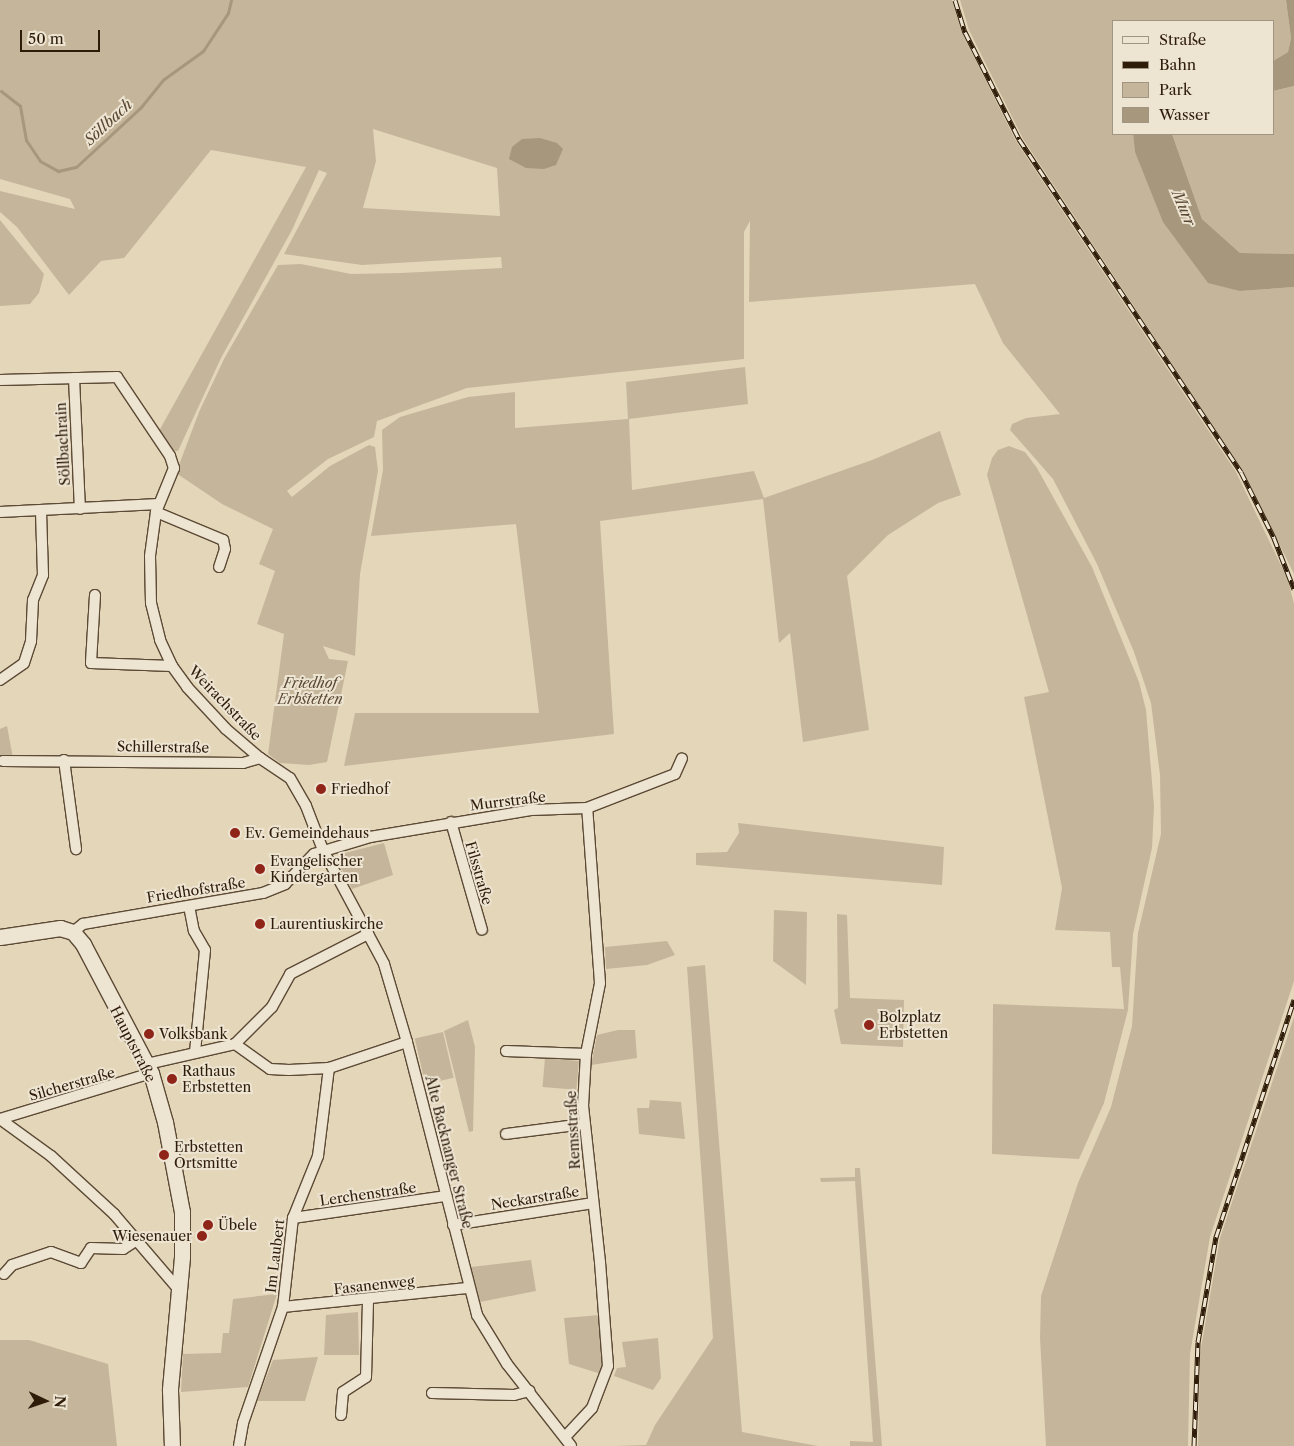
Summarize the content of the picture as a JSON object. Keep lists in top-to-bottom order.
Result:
{
  "streets": {
    "street": [
      "Söllbachrain",
      "Weirachstraße",
      "Schillerstraße",
      "Murrstraße",
      "Filsstraße",
      "Friedhofstraße",
      "Hauptstraße",
      "Silcherstraße",
      "Remsstraße",
      "Alte Backnanger Straße",
      "Lerchenstraße",
      "Neckarstraße",
      "Im Laubert",
      "Fasanenweg"
    ]
  },
  "crossings": [
    ["Söllbachrain", "Weirachstraße"],
    ["Weirachstraße", "Schillerstraße"],
    ["Weirachstraße", "Murrstraße"],
    ["Weirachstraße", "Friedhofstraße"],
    ["Weirachstraße", "Alte Backnanger Straße"],
    ["Murrstraße", "Filsstraße"],
    ["Murrstraße", "Friedhofstraße"],
    ["Murrstraße", "Remsstraße"],
    ["Murrstraße", "Alte Backnanger Straße"],
    ["Friedhofstraße", "Hauptstraße"],
    ["Friedhofstraße", "Alte Backnanger Straße"],
    ["Hauptstraße", "Silcherstraße"],
    ["Remsstraße", "Alte Backnanger Straße"],
    ["Remsstraße", "Neckarstraße"],
    ["Alte Backnanger Straße", "Lerchenstraße"],
    ["Alte Backnanger Straße", "Neckarstraße"],
    ["Alte Backnanger Straße", "Fasanenweg"],
    ["Lerchenstraße", "Im Laubert"],
    ["Im Laubert", "Fasanenweg"]
  ],
  "water": ["Söllbach", "Murr"],
  "parks": ["Friedhof Erbstetten"],
  "places": [
    "Friedhof",
    "Ev. Gemeindehaus",
    "Evangelischer Kindergarten",
    "Laurentiuskirche",
    "Bolzplatz Erbstetten",
    "Volksbank",
    "Rathaus Erbstetten",
    "Erbstetten Ortsmitte",
    "Übele",
    "Wiesenauer"
  ],
  "legend": [
    "Straße",
    "Bahn",
    "Park",
    "Wasser"
  ],
  "scale_bar": "50 m",
  "north": "right"
}
